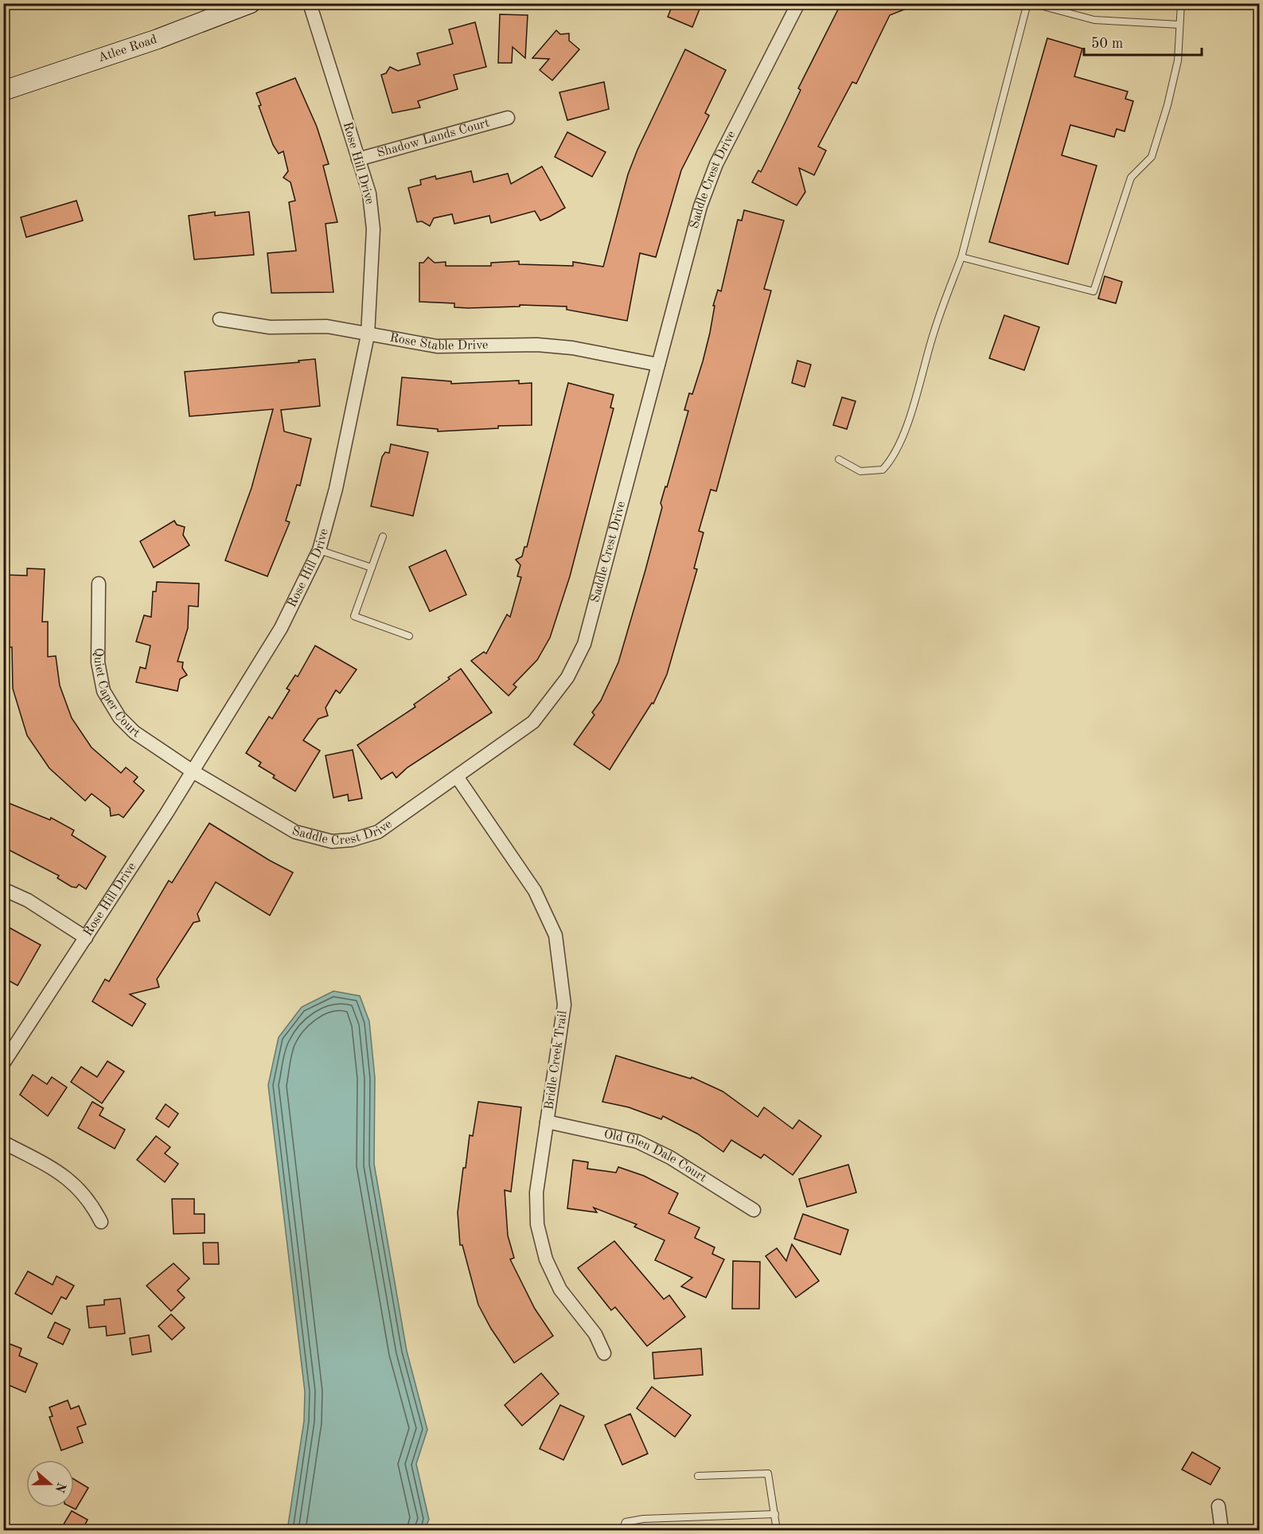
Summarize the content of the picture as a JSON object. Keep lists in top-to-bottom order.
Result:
{
  "streets": {
    "main road": ["Atlee Road"],
    "street": [
      "Shadow Lands Court",
      "Rose Hill Drive",
      "Saddle Crest Drive",
      "Rose Stable Drive",
      "Quiet Caper Court",
      "Bridle Creek Trail",
      "Old Glen Dale Court"
    ]
  },
  "crossings": [
    ["Shadow Lands Court", "Rose Hill Drive"],
    ["Rose Hill Drive", "Saddle Crest Drive"],
    ["Rose Hill Drive", "Rose Stable Drive"],
    ["Rose Hill Drive", "Quiet Caper Court"],
    ["Saddle Crest Drive", "Rose Stable Drive"],
    ["Saddle Crest Drive", "Quiet Caper Court"],
    ["Saddle Crest Drive", "Bridle Creek Trail"],
    ["Bridle Creek Trail", "Old Glen Dale Court"]
  ],
  "scale_bar": "50 m",
  "north": "right"
}
